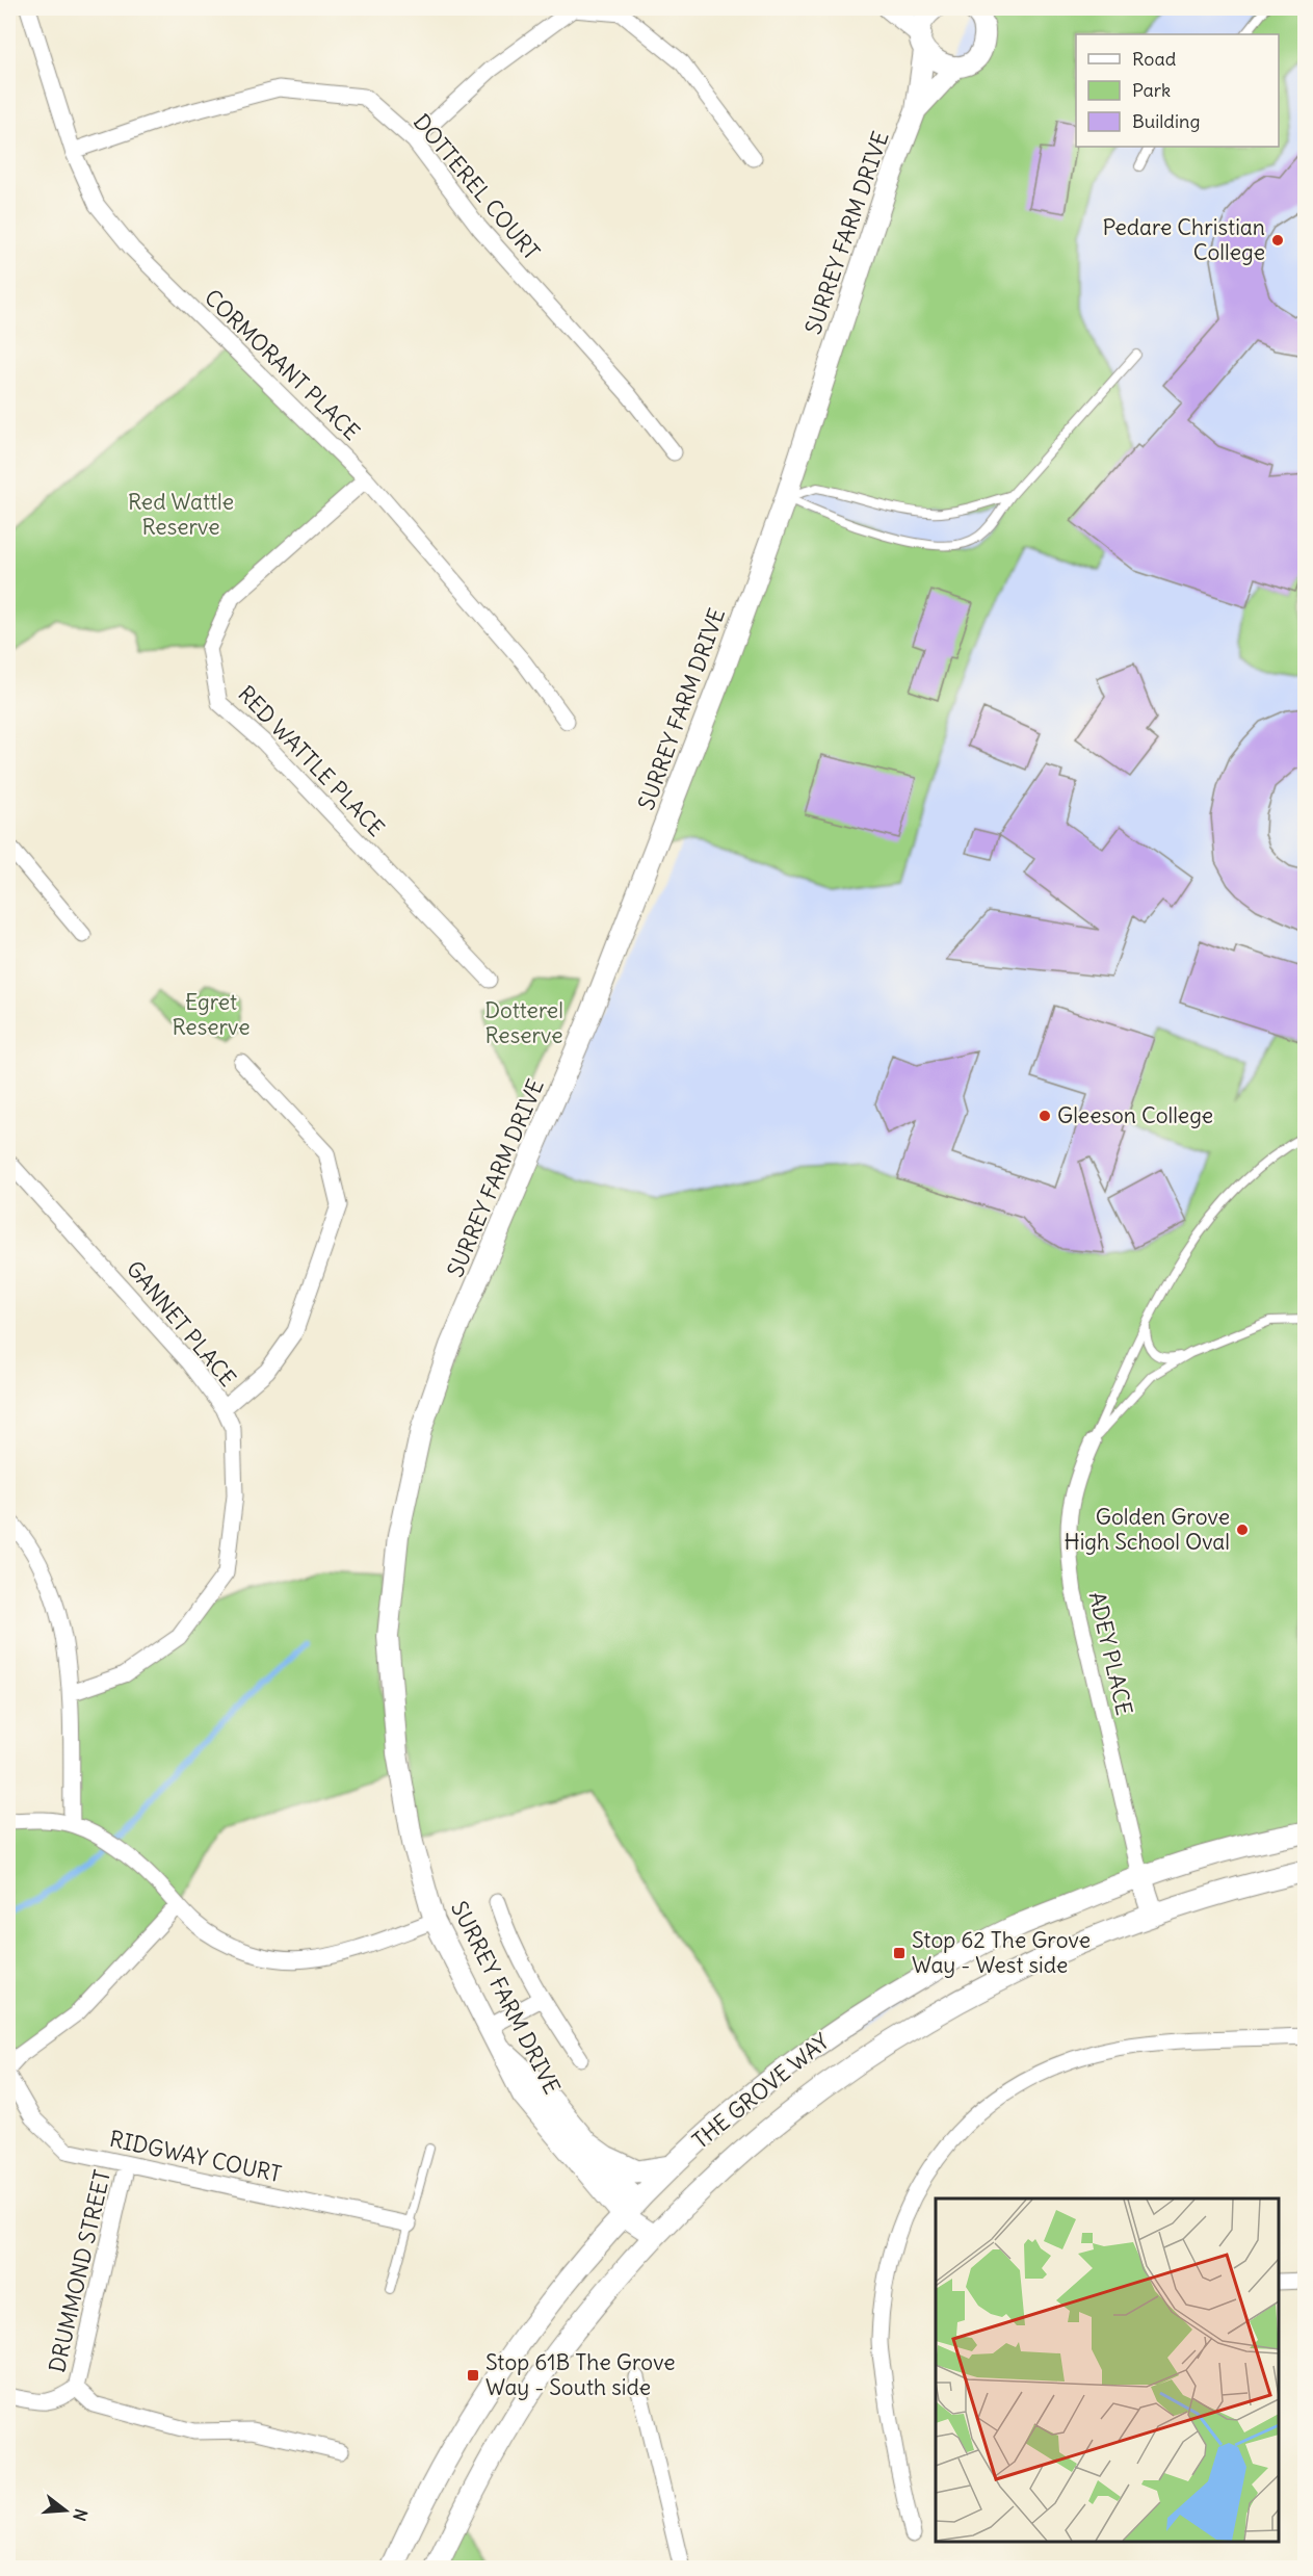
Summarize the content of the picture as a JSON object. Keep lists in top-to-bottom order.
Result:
{
  "streets": {
    "main road": ["THE GROVE WAY"],
    "street": [
      "DOTTEREL COURT",
      "SURREY FARM DRIVE",
      "CORMORANT PLACE",
      "RED WATTLE PLACE",
      "GANNET PLACE",
      "ADEY PLACE",
      "RIDGWAY COURT",
      "DRUMMOND STREET"
    ]
  },
  "crossings": [
    ["DOTTEREL COURT", "CORMORANT PLACE"],
    ["SURREY FARM DRIVE", "THE GROVE WAY"],
    ["CORMORANT PLACE", "RED WATTLE PLACE"],
    ["ADEY PLACE", "THE GROVE WAY"],
    ["RIDGWAY COURT", "DRUMMOND STREET"]
  ],
  "parks": ["Red Wattle Reserve", "Egret Reserve", "Dotterel Reserve"],
  "places": {
    "other": ["Pedare Christian College", "Gleeson College", "Golden Grove High School Oval"],
    "transit": ["Stop 62 The Grove Way - West side", "Stop 61B The Grove Way - South side"]
  },
  "legend": ["Road", "Park", "Building"],
  "north": "right"
}
